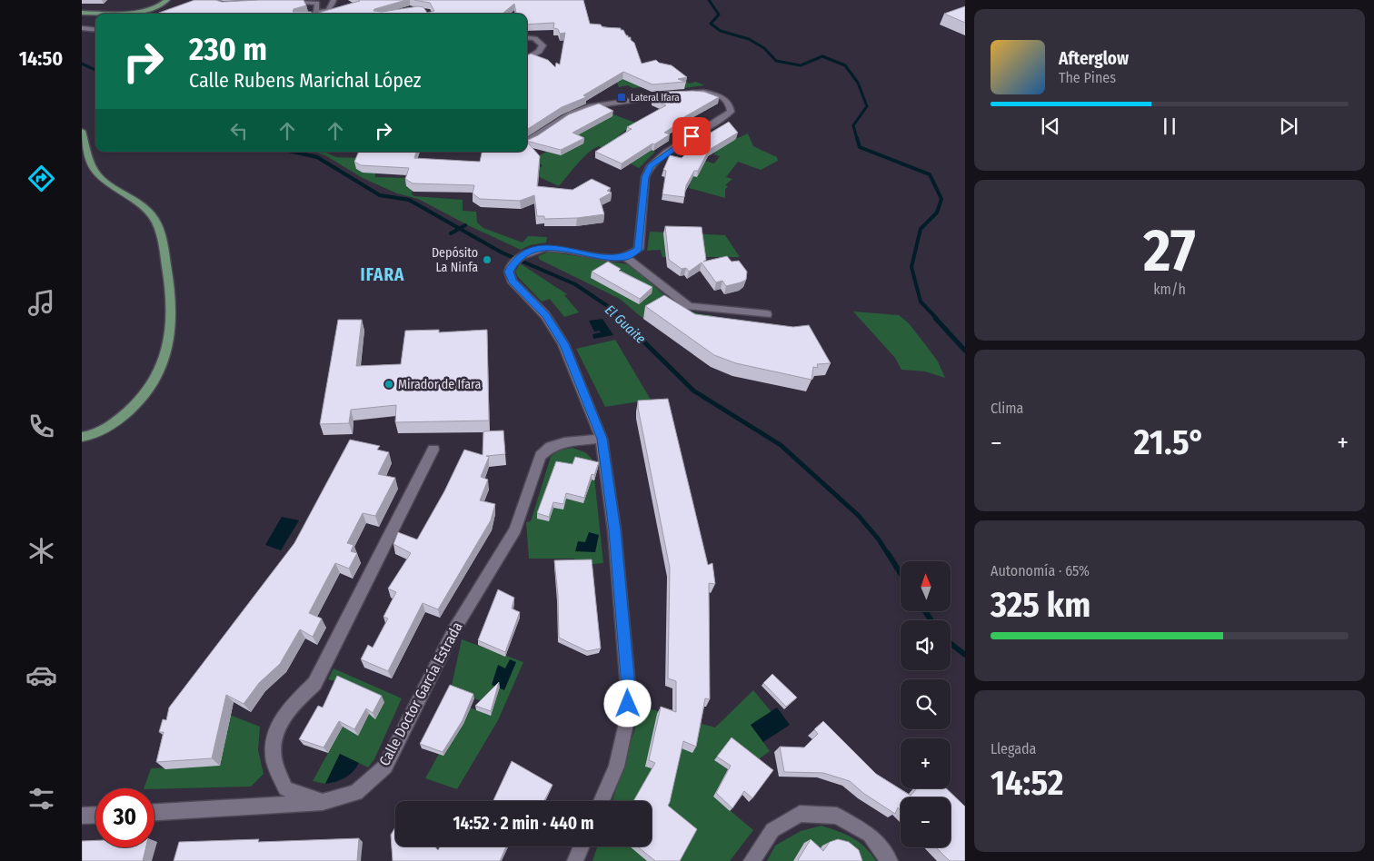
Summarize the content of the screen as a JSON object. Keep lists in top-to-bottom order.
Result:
{
  "streets": {
    "street": ["Calle Doctor García Estrada"]
  },
  "districts": ["IFARA"],
  "water": ["El Guaite"],
  "places": {
    "transit": ["Lateral Ifara"],
    "other": ["Depósito La Ninfa", "Mirador de Ifara"]
  },
  "north": "top",
  "page": {
    "tabs": "14:50",
    "turn": ["230 m", "Calle Rubens Marichal López"],
    "song": ["Afterglow", "The Pines"],
    "tile": [
      ["27", "km/h"],
      "Clima",
      ["Autonomía · 65%", "325 km"],
      ["Llegada", "14:52"]
    ],
    "heat": ["−", "21.5°", "+"],
    "map_buttons": ["+", "−"],
    "limit": "30",
    "trip": "14:52 · 2 min · 440 m"
  }
}
